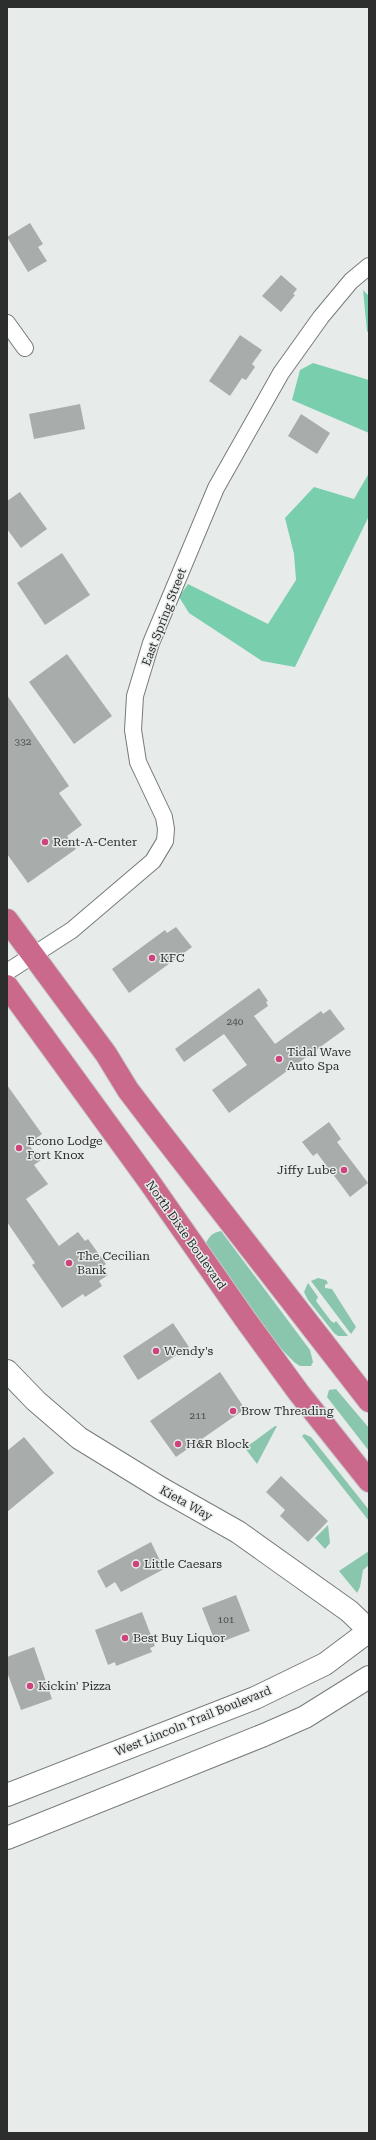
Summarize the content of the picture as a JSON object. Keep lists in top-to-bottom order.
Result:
{
  "streets": {
    "highway": ["North Dixie Boulevard"],
    "main road": ["Kieta Way", "West Lincoln Trail Boulevard"],
    "street": ["East Spring Street"]
  },
  "crossings": [
    ["Kieta Way", "West Lincoln Trail Boulevard"]
  ],
  "places": [
    "Rent-A-Center",
    "KFC",
    "Tidal Wave Auto Spa",
    "Econo Lodge Fort Knox",
    "Jiffy Lube",
    "The Cecilian Bank",
    "Wendy's",
    "Brow Threading",
    "H&R Block",
    "Little Caesars",
    "Best Buy Liquor",
    "Kickin' Pizza"
  ],
  "house_numbers": [
    "332",
    "240",
    "211",
    "101"
  ]
}
